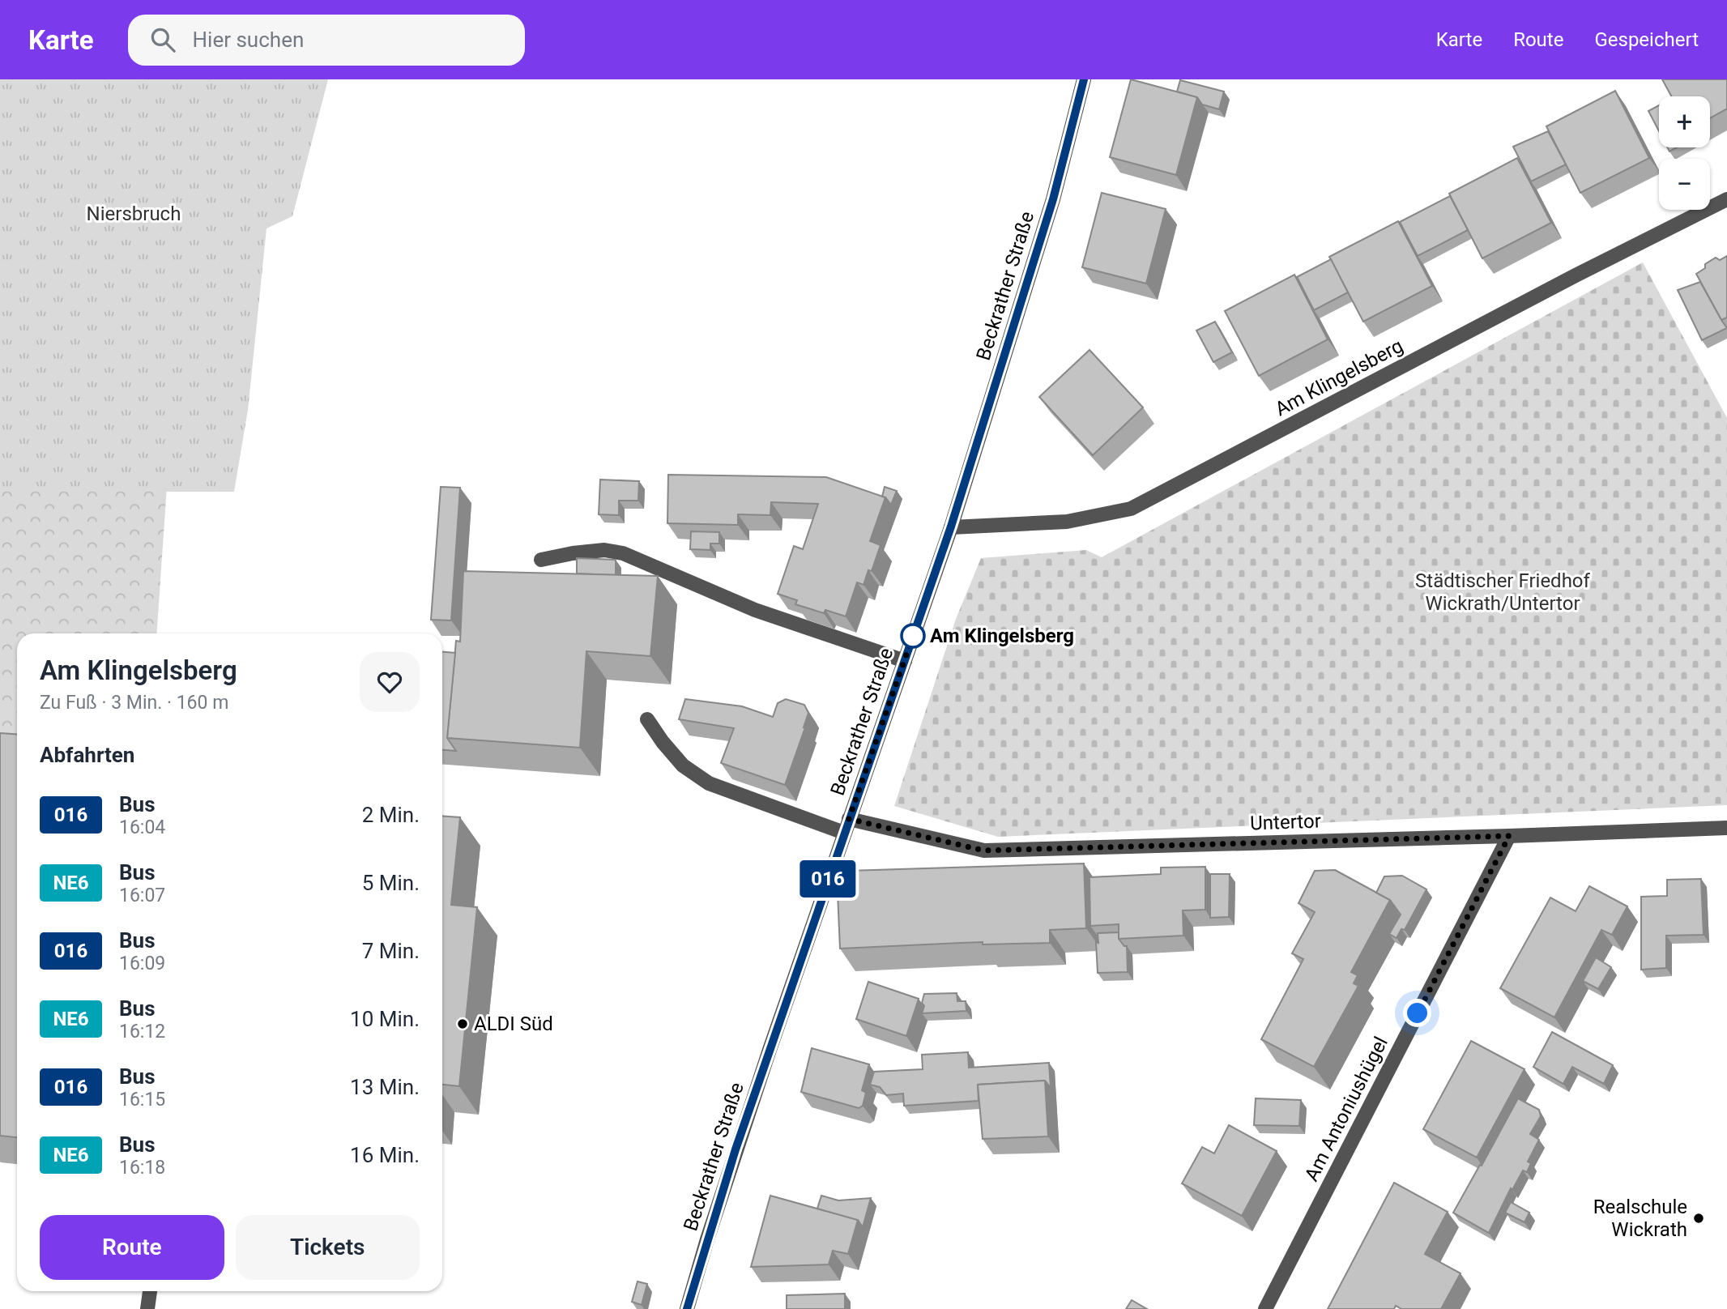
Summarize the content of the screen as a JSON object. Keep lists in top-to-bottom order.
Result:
{
  "streets": {
    "street": [
      "Beckrather Straße",
      "Am Klingelsberg",
      "Untertor",
      "Am Antoniushügel"
    ]
  },
  "crossings": [
    ["Beckrather Straße", "Am Klingelsberg"],
    ["Beckrather Straße", "Untertor"],
    ["Untertor", "Am Antoniushügel"]
  ],
  "parks": ["Niersbruch", "Städtischer Friedhof Wickrath/Untertor"],
  "places": ["Am Klingelsberg", "ALDI Süd", "Realschule Wickrath"],
  "lines": ["bus line 016"],
  "page": {
    "header": "Karte",
    "search": "Hier suchen",
    "nav": ["Karte", "Route", "Gespeichert"],
    "on_map": "016",
    "map_buttons": ["+", "−"],
    "heading": [
      ["Am Klingelsberg", "Zu Fuß · 3 Min. · 160 m"],
      "Abfahrten"
    ],
    "list": [
      {
        "mark": "016",
        "name": "Bus",
        "note": "16:04",
        "value": "2 Min."
      },
      {
        "mark": "NE6",
        "name": "Bus",
        "note": "16:07",
        "value": "5 Min."
      },
      {
        "mark": "016",
        "name": "Bus",
        "note": "16:09",
        "value": "7 Min."
      },
      {
        "mark": "NE6",
        "name": "Bus",
        "note": "16:12",
        "value": "10 Min."
      },
      {
        "mark": "016",
        "name": "Bus",
        "note": "16:15",
        "value": "13 Min."
      },
      {
        "mark": "NE6",
        "name": "Bus",
        "note": "16:18",
        "value": "16 Min."
      }
    ],
    "buttons": ["Route", "Tickets"]
  }
}
